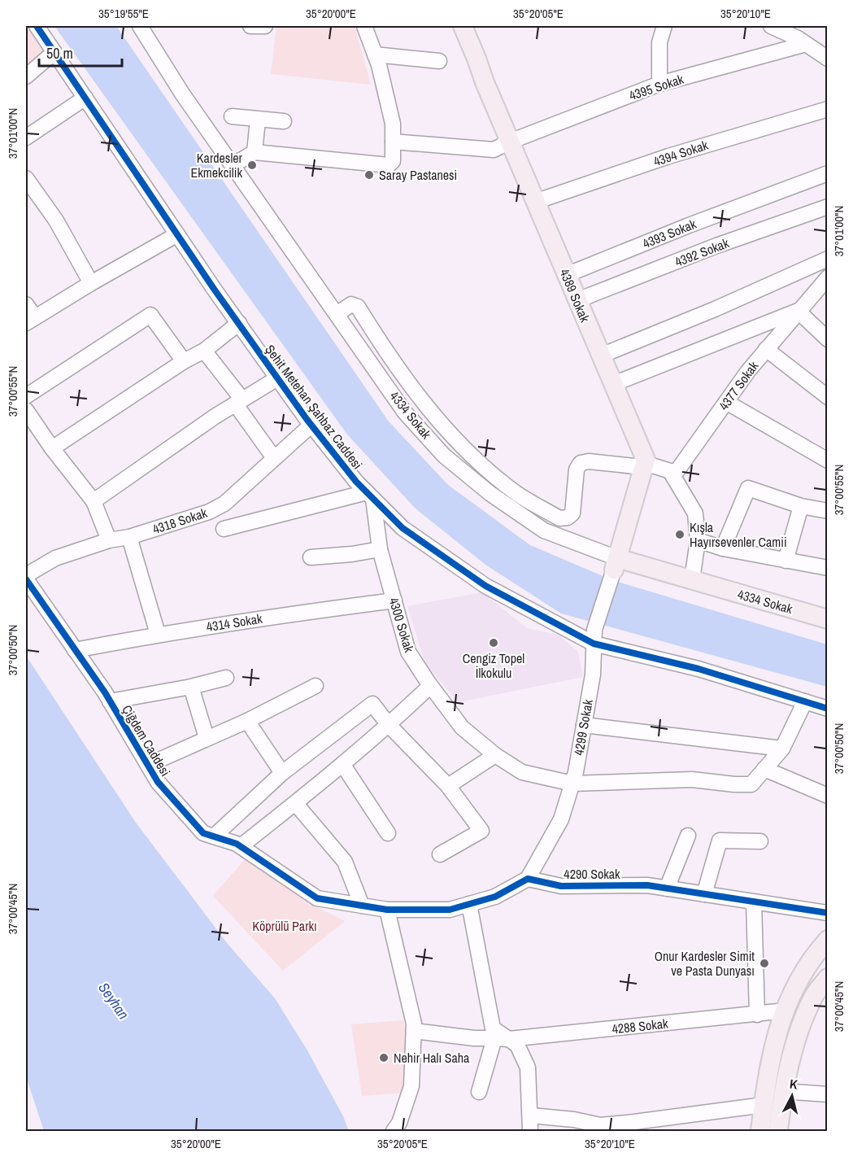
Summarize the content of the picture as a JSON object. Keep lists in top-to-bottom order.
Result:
{
  "streets": {
    "main road": ["4389 Sokak", "4334 Sokak"],
    "street": [
      "4395 Sokak",
      "4394 Sokak",
      "4393 Sokak",
      "4392 Sokak",
      "4377 Sokak",
      "Şehit Metehan Şahbaz Caddesi",
      "4318 Sokak",
      "4314 Sokak",
      "4300 Sokak",
      "4299 Sokak",
      "Çiğdem Caddesi",
      "4290 Sokak",
      "4288 Sokak"
    ]
  },
  "crossings": [
    ["4395 Sokak", "4389 Sokak"],
    ["4394 Sokak", "4389 Sokak"],
    ["4393 Sokak", "4389 Sokak"],
    ["4392 Sokak", "4389 Sokak"],
    ["Şehit Metehan Şahbaz Caddesi", "4318 Sokak"],
    ["Şehit Metehan Şahbaz Caddesi", "4300 Sokak"],
    ["Şehit Metehan Şahbaz Caddesi", "4299 Sokak"],
    ["4334 Sokak", "4299 Sokak"],
    ["4314 Sokak", "4300 Sokak"],
    ["4314 Sokak", "Çiğdem Caddesi"],
    ["4300 Sokak", "4299 Sokak"],
    ["4299 Sokak", "4290 Sokak"]
  ],
  "water": ["Seyhan"],
  "parks": ["Köprülü Parkı"],
  "places": [
    "Kardesler Ekmekcilik",
    "Saray Pastanesi",
    "Kışla Hayırsevenler Camii",
    "Cengiz Topel İlkokulu",
    "Onur Kardesler Simit ve Pasta Dunyası",
    "Nehir Halı Saha"
  ],
  "scale_bar": "50 m",
  "north": "top",
  "coordinates": [
    "35°19'55\"E",
    "35°20'00\"E",
    "35°20'05\"E",
    "35°20'10\"E",
    "37°01'00\"N",
    "37°00'55\"N",
    "37°00'50\"N",
    "37°00'45\"N"
  ]
}
